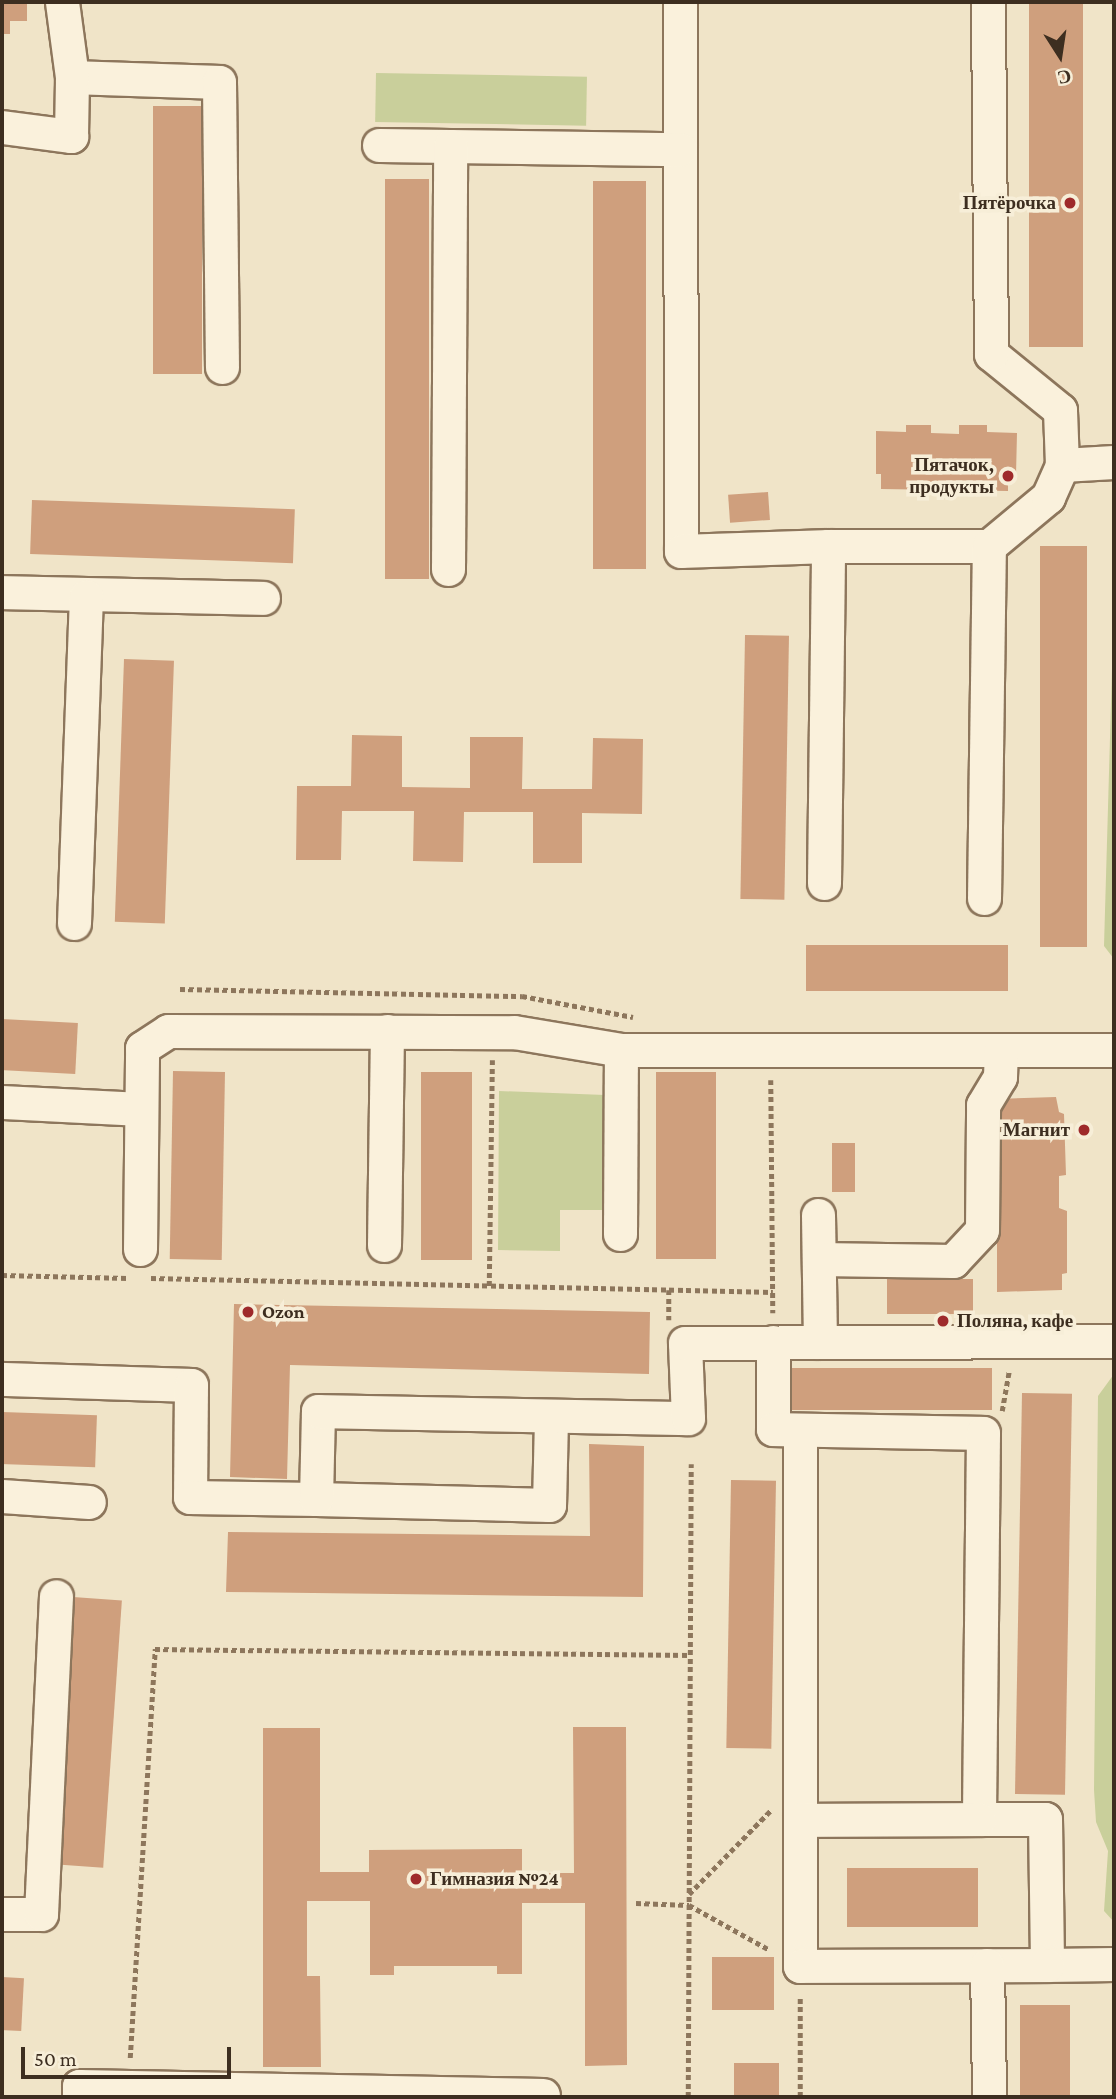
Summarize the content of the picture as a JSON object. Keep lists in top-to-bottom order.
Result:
{
  "places": [
    "Пятёрочка",
    "Пятачок, продукты",
    "Магнит",
    "Ozon",
    "Поляна, кафе",
    "Гимназия №24"
  ],
  "scale_bar": "50 m",
  "north": "bottom"
}
